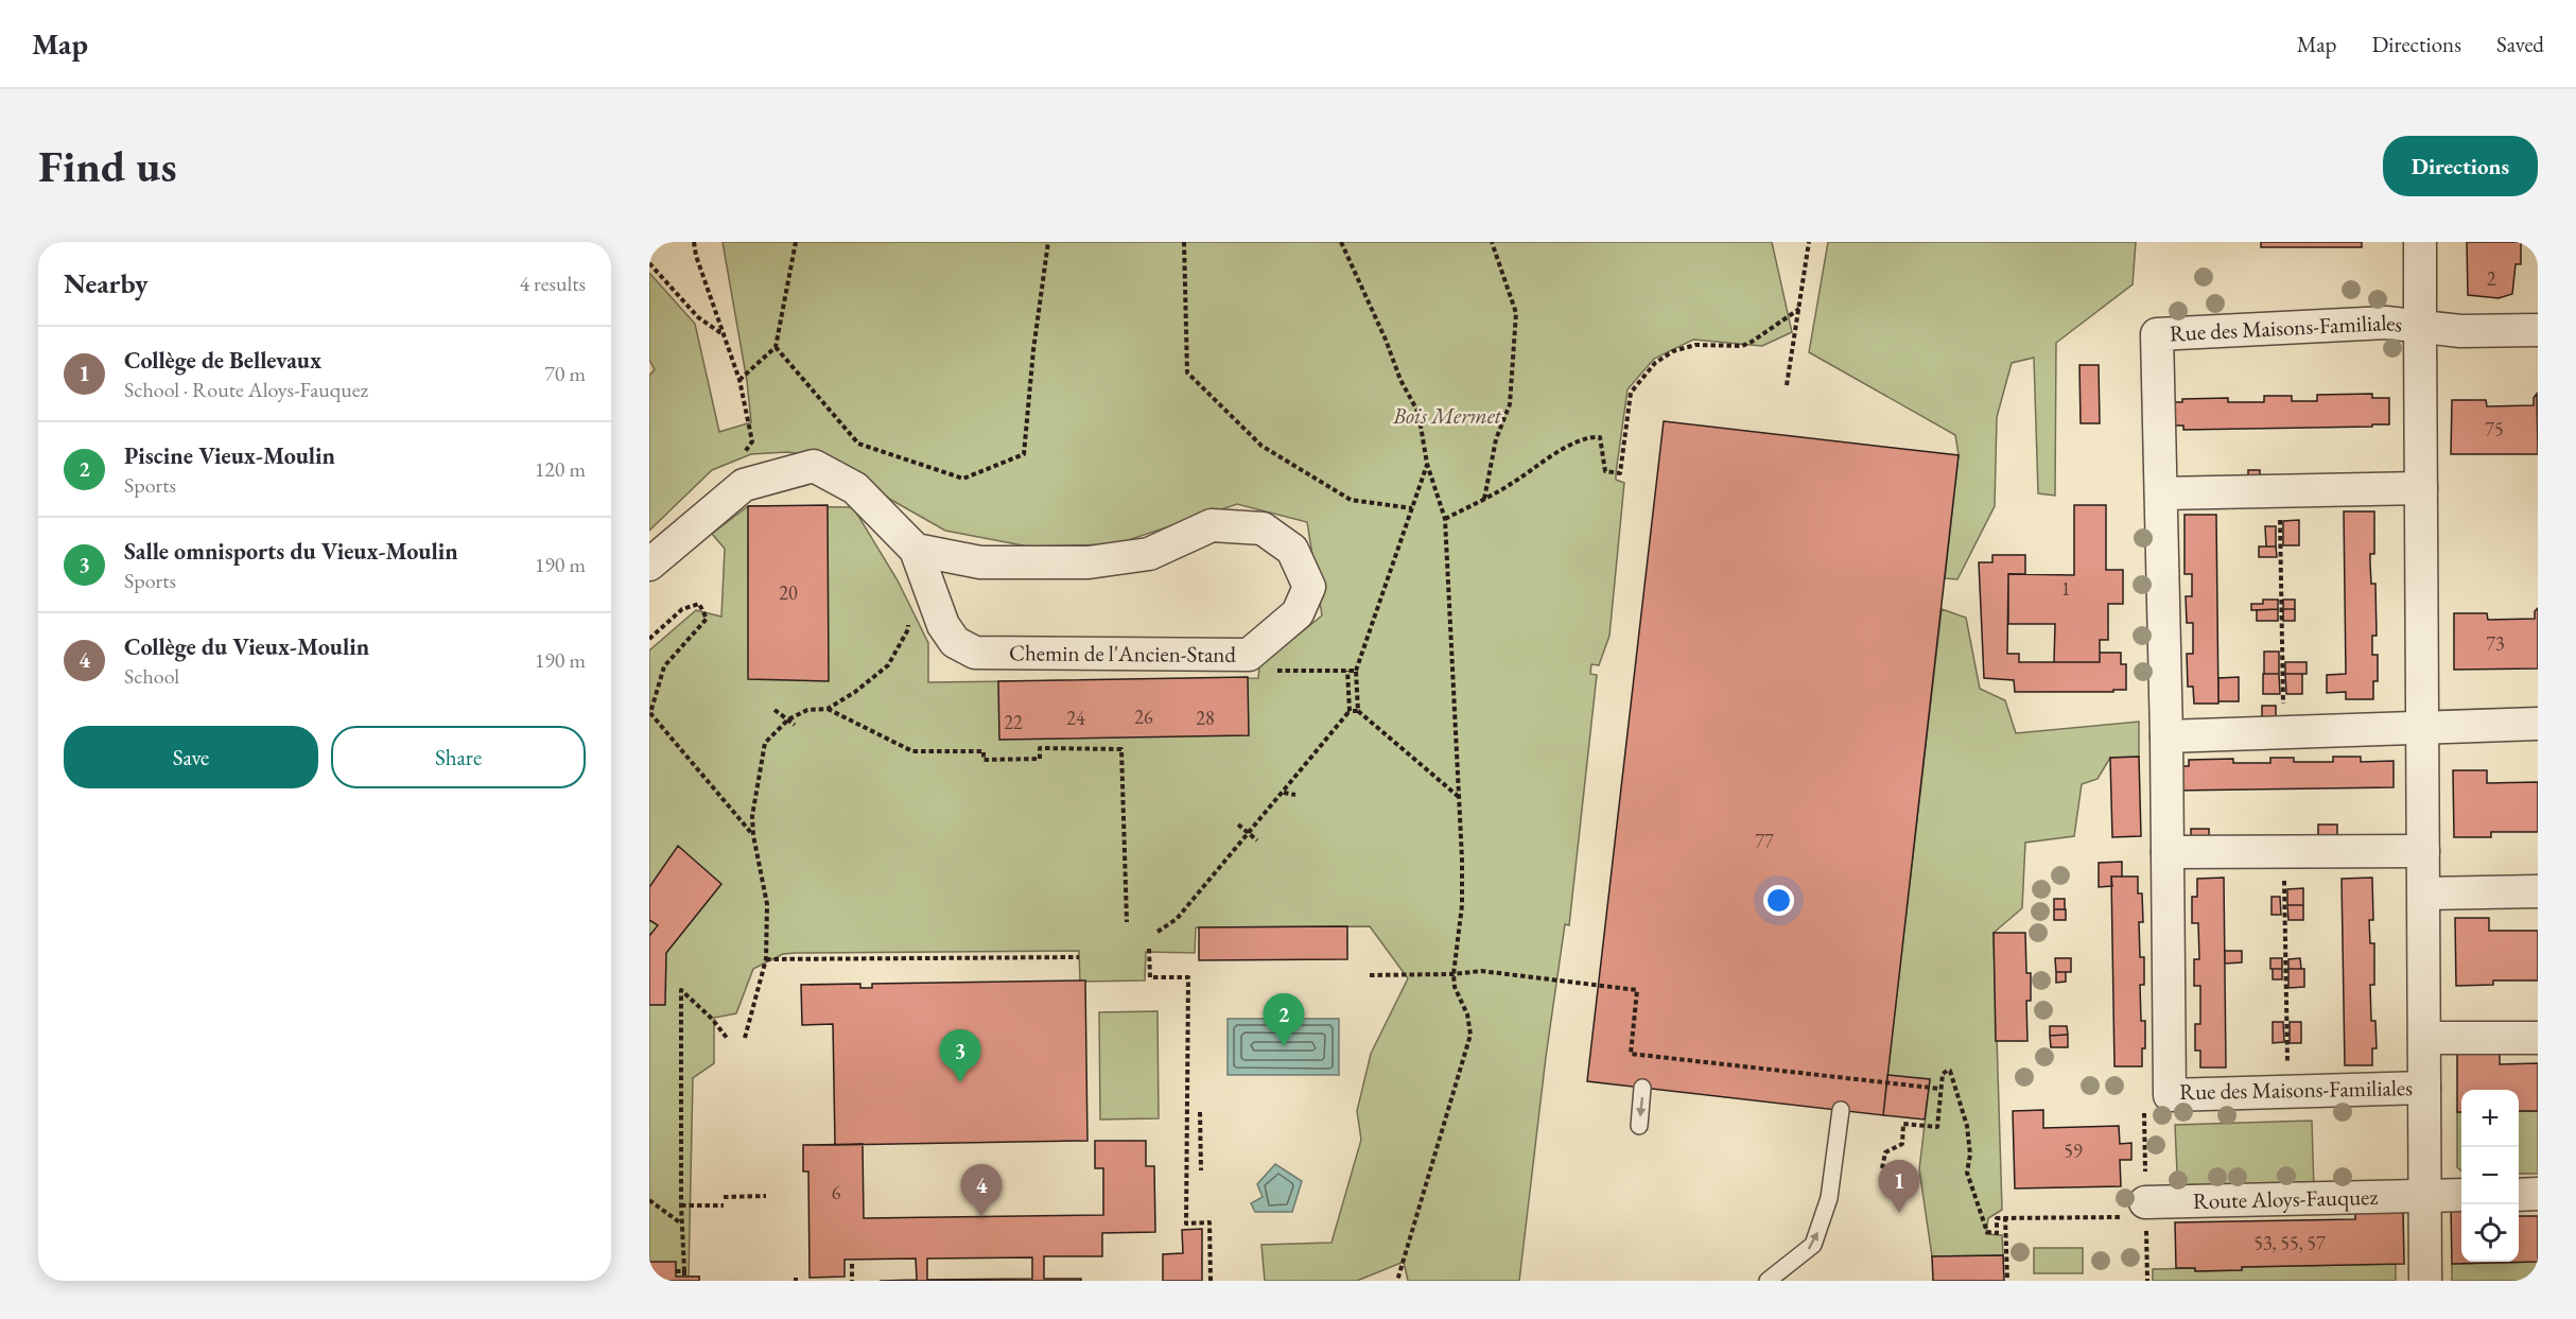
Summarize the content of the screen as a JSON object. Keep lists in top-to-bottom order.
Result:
{
  "streets": {
    "street": ["Rue des Maisons-Familiales", "Chemin de l'Ancien-Stand", "Route Aloys-Fauquez"]
  },
  "parks": ["Bois Mermet"],
  "house_numbers": [
    "2",
    "75",
    "1",
    "20",
    "73",
    "26",
    "24",
    "28",
    "22",
    "77",
    "59",
    "6",
    "53, 55, 57"
  ],
  "page": {
    "header": "Map",
    "nav": ["Map", "Directions", "Saved"],
    "buttons": [
      "Directions",
      ["Save", "Share"]
    ],
    "title": "Find us",
    "heading": ["Nearby", "4 results"],
    "list": [
      {
        "mark": "1",
        "name": "Collège de Bellevaux",
        "note": "School · Route Aloys-Fauquez",
        "value": "70 m"
      },
      {
        "mark": "2",
        "name": "Piscine Vieux-Moulin",
        "note": "Sports",
        "value": "120 m"
      },
      {
        "mark": "3",
        "name": "Salle omnisports du Vieux-Moulin",
        "note": "Sports",
        "value": "190 m"
      },
      {
        "mark": "4",
        "name": "Collège du Vieux-Moulin",
        "note": "School",
        "value": "190 m"
      }
    ],
    "pins": [
      "2",
      "3",
      "1",
      "4"
    ],
    "map_buttons": ["+", "−"]
  }
}
